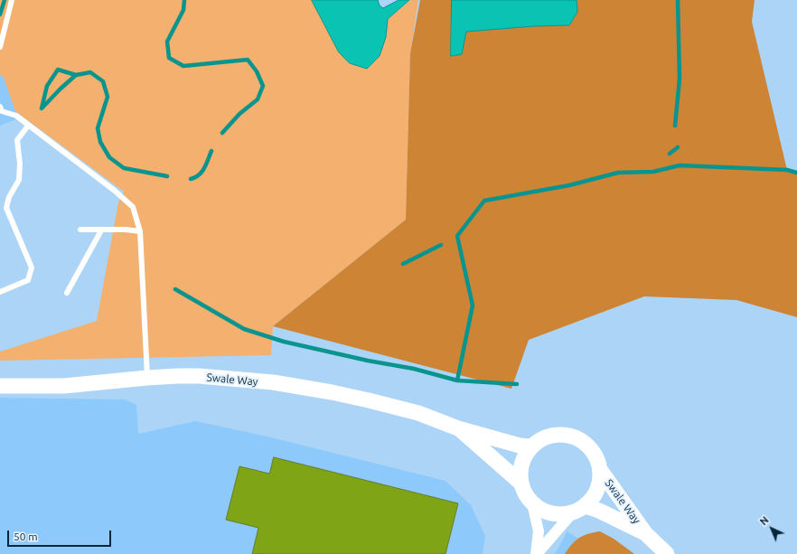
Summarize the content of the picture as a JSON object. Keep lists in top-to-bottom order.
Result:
{
  "streets": {
    "street": ["Swale Way"]
  },
  "scale_bar": "50 m",
  "north": "top left"
}
